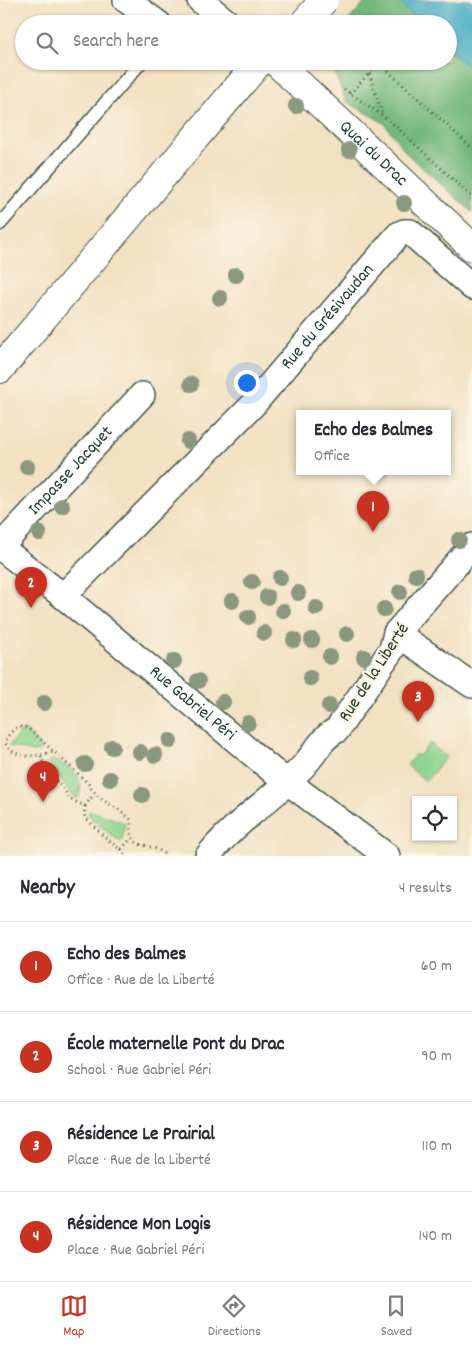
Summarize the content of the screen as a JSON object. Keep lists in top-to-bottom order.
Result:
{
  "streets": {
    "street": [
      "Quai du Drac",
      "Rue du Grésivaudan",
      "Impasse Jacquet",
      "Rue de la Liberté",
      "Rue Gabriel Péri"
    ]
  },
  "crossings": [
    ["Rue du Grésivaudan", "Rue Gabriel Péri"],
    ["Impasse Jacquet", "Rue Gabriel Péri"],
    ["Rue de la Liberté", "Rue Gabriel Péri"]
  ],
  "page": {
    "search": "Search here",
    "popup": ["Echo des Balmes", "Office"],
    "pins": [
      "1",
      "2",
      "3",
      "4"
    ],
    "heading": ["Nearby", "4 results"],
    "list": [
      {
        "mark": "1",
        "name": "Echo des Balmes",
        "note": "Office · Rue de la Liberté",
        "value": "60 m"
      },
      {
        "mark": "2",
        "name": "École maternelle Pont du Drac",
        "note": "School · Rue Gabriel Péri",
        "value": "90 m"
      },
      {
        "mark": "3",
        "name": "Résidence Le Prairial",
        "note": "Place · Rue de la Liberté",
        "value": "110 m"
      },
      {
        "mark": "4",
        "name": "Résidence Mon Logis",
        "note": "Place · Rue Gabriel Péri",
        "value": "140 m"
      }
    ],
    "nav": ["Map", "Directions", "Saved"]
  }
}
